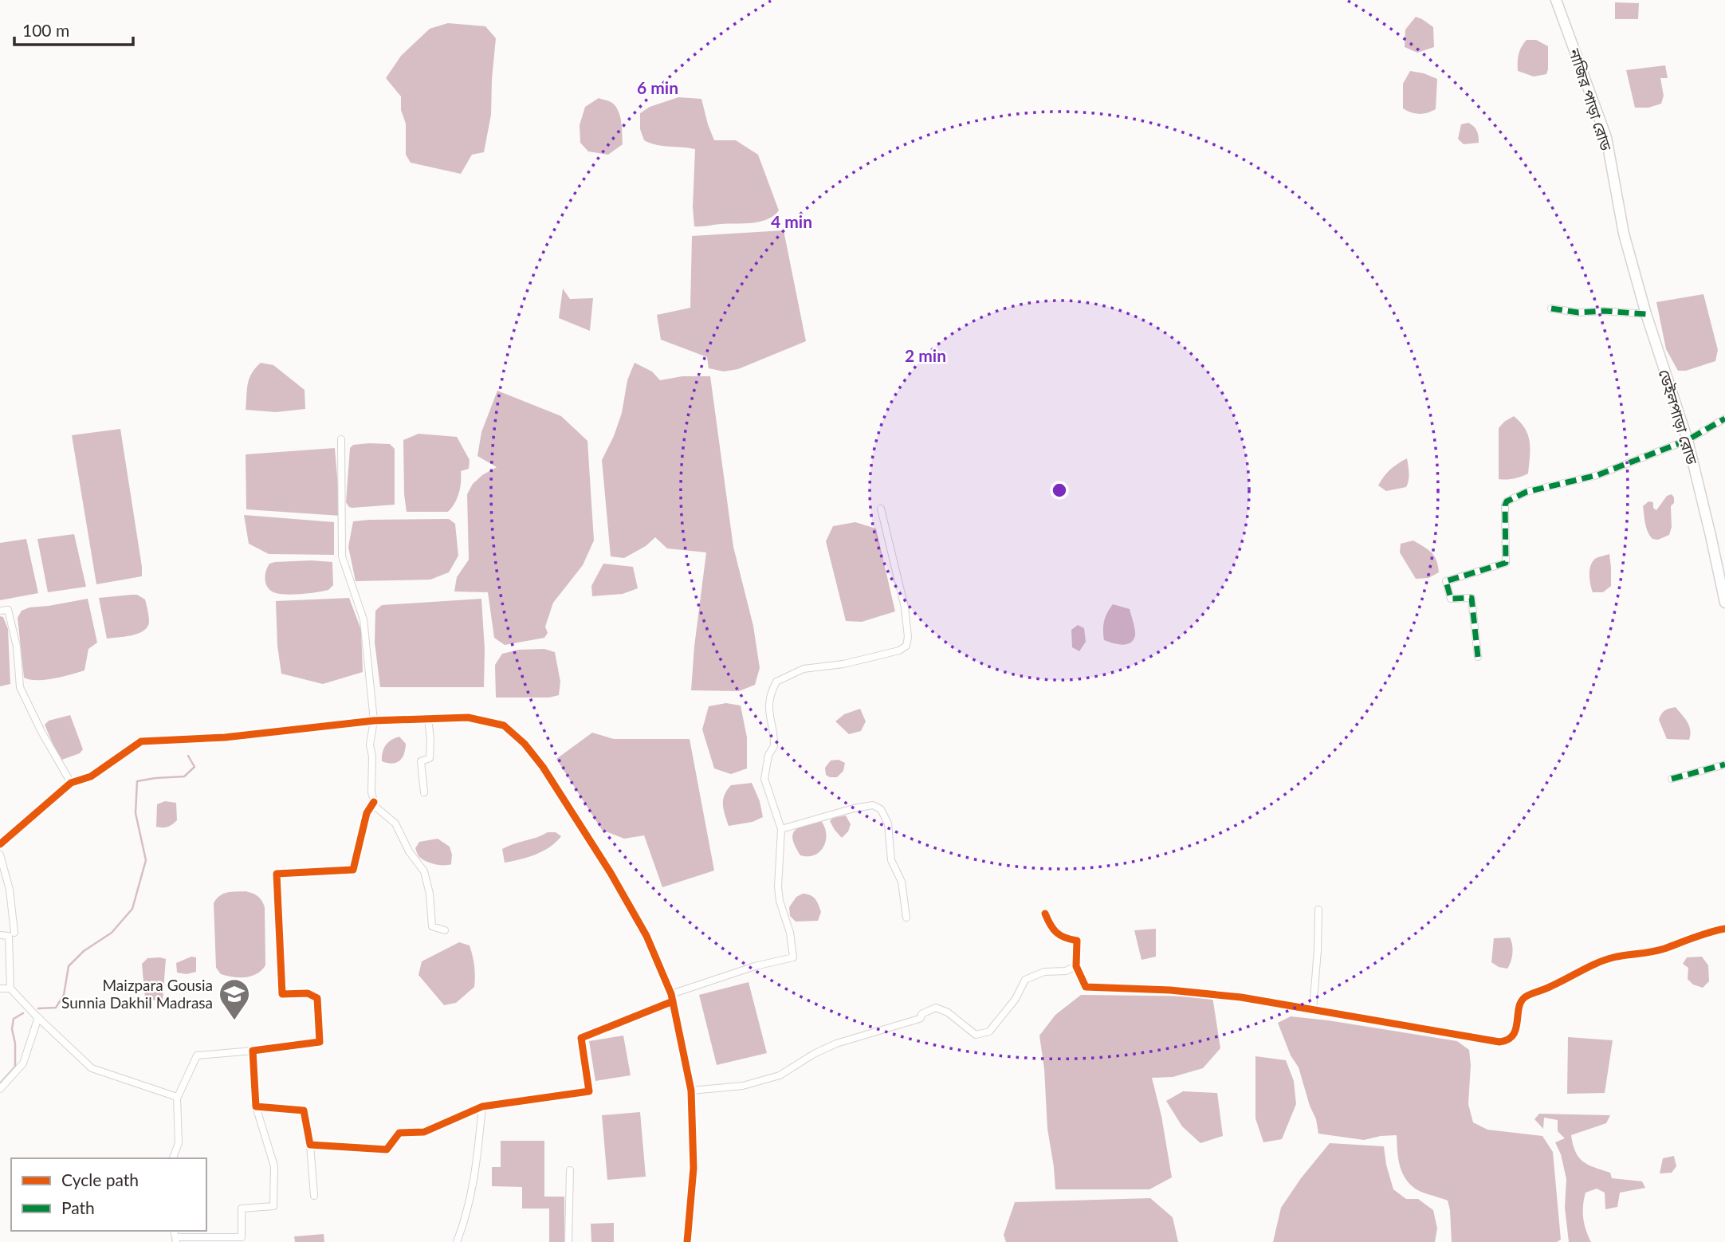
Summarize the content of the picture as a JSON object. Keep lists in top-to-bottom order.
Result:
{
  "streets": {
    "main road": ["নাজির পাড়া রোড", "ডেইলপাড়া রোড"]
  },
  "crossings": [
    ["নাজির পাড়া রোড", "ডেইলপাড়া রোড"]
  ],
  "places": {
    "school or university": ["Maizpara Gousia Sunnia Dakhil Madrasa"]
  },
  "legend": ["Cycle path", "Path"],
  "scale_bar": "100 m",
  "rings": ["6 min", "4 min", "2 min"]
}
